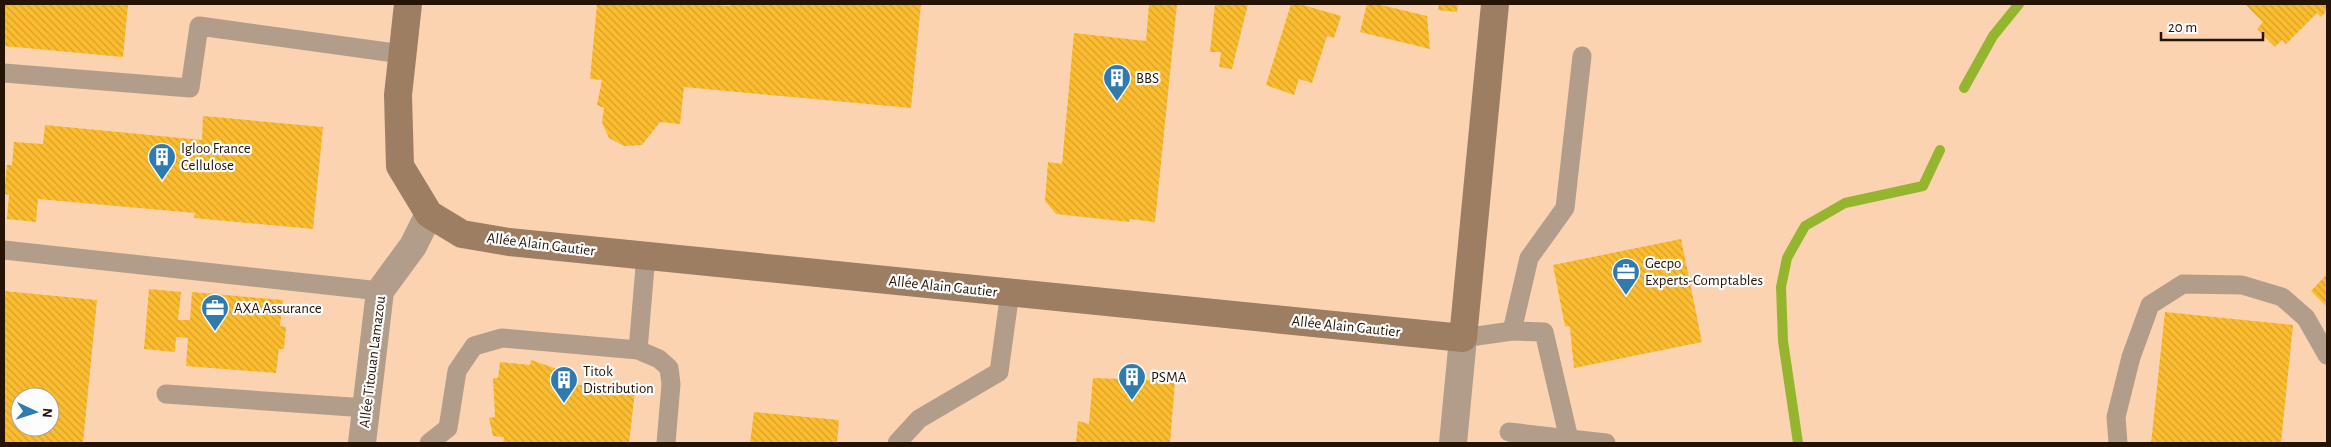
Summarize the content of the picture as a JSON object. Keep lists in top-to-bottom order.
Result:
{
  "streets": {
    "street": ["Allée Alain Gautier", "Allée Titouan Lamazou"]
  },
  "crossings": [
    ["Allée Alain Gautier", "Allée Titouan Lamazou"]
  ],
  "places": {
    "building": [
      "BBS",
      "Igloo France Cellulose",
      "PSMA",
      "Titok Distribution"
    ],
    "office": ["Gecpo Experts-Comptables", "AXA Assurance"]
  },
  "scale_bar": "20 m",
  "north": "right"
}
